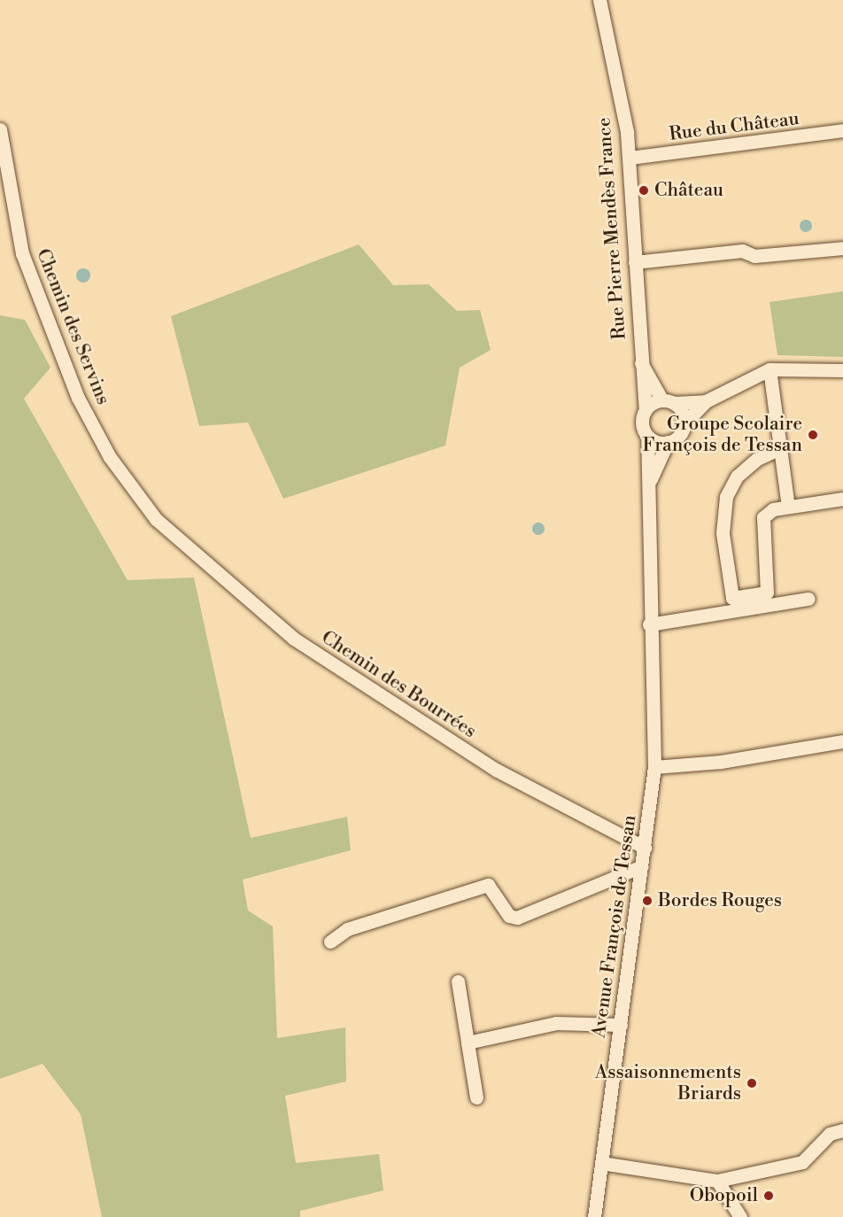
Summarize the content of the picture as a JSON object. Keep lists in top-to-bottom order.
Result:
{
  "streets": {
    "street": [
      "Rue du Château",
      "Rue Pierre Mendès France",
      "Chemin des Servins",
      "Chemin des Bourrées",
      "Avenue François de Tessan"
    ]
  },
  "crossings": [
    ["Rue du Château", "Rue Pierre Mendès France"],
    ["Chemin des Servins", "Chemin des Bourrées"],
    ["Chemin des Bourrées", "Avenue François de Tessan"]
  ],
  "places": [
    "Château",
    "Groupe Scolaire François de Tessan",
    "Bordes Rouges",
    "Assaisonnements Briards",
    "Obopoil"
  ]
}
